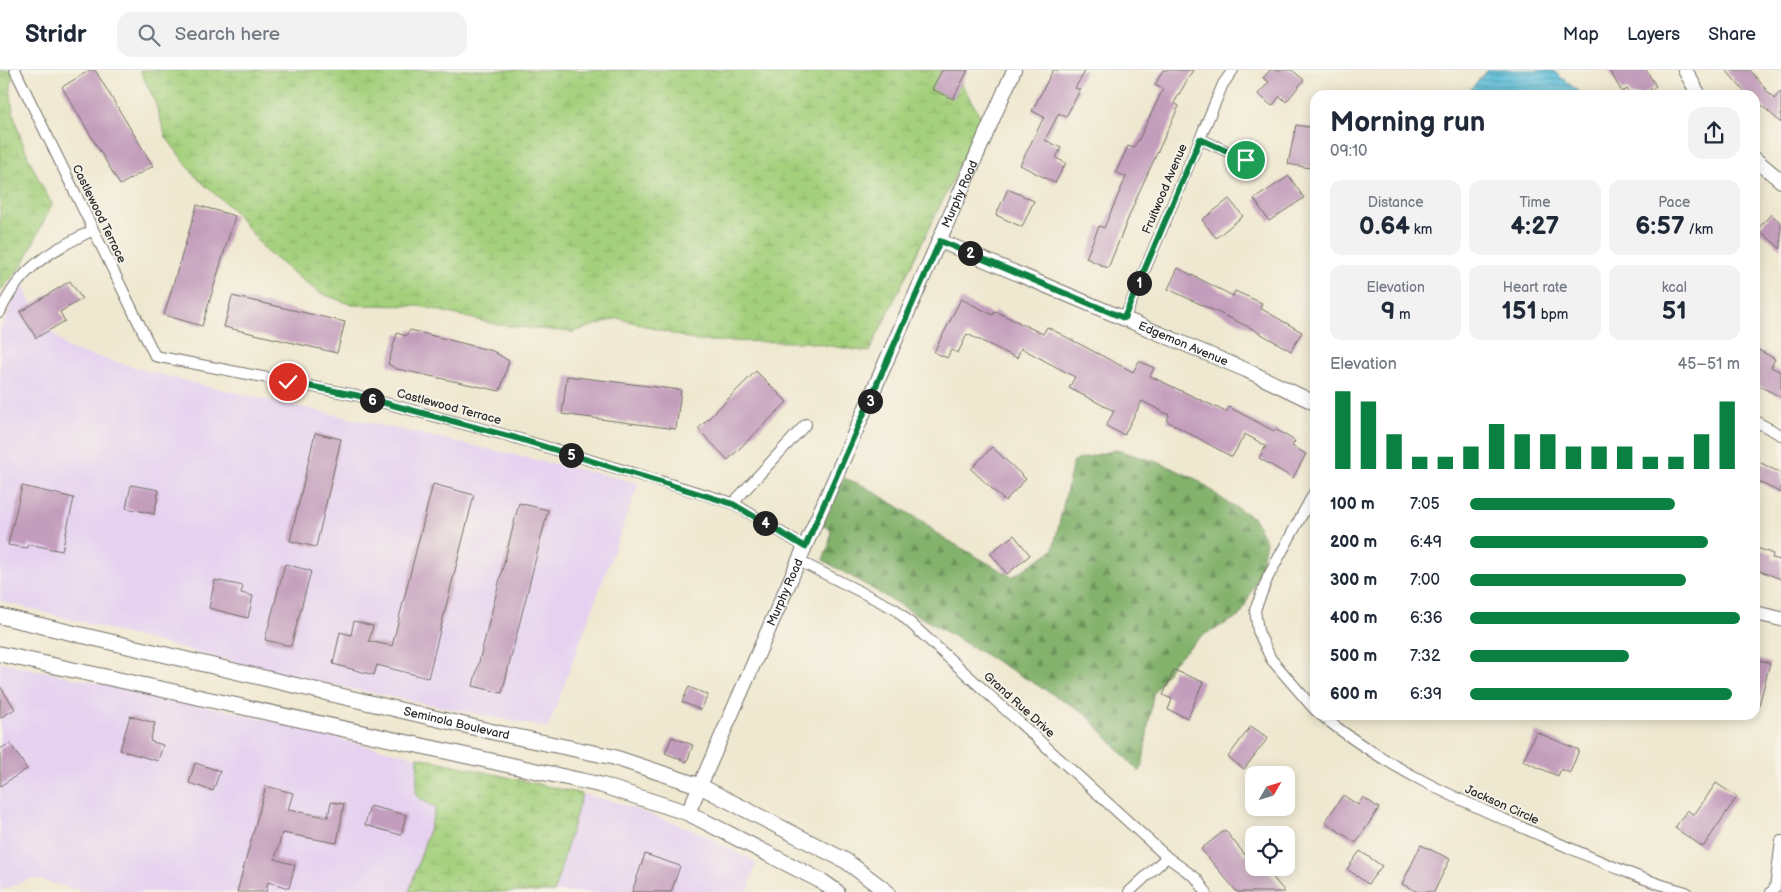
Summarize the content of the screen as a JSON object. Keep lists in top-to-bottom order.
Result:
{
  "streets": {
    "main road": ["Seminola Boulevard"],
    "street": [
      "Fruitwood Avenue",
      "Murphy Road",
      "Castlewood Terrace",
      "Edgemon Avenue",
      "Grand Rue Drive",
      "Jackson Circle"
    ]
  },
  "crossings": [
    ["Fruitwood Avenue", "Edgemon Avenue"],
    ["Murphy Road", "Edgemon Avenue"],
    ["Murphy Road", "Grand Rue Drive"],
    ["Murphy Road", "Seminola Boulevard"]
  ],
  "north": "top right",
  "page": {
    "header": "Stridr",
    "search": "Search here",
    "nav": ["Map", "Layers", "Share"],
    "heading": ["Morning run", "09:10"],
    "stats": [
      ["Distance", "0.64 km"],
      ["Time", "4:27"],
      ["Pace", "6:57 /km"],
      ["Elevation", "9 m"],
      ["Heart rate", "151 bpm"],
      ["kcal", "51"]
    ],
    "pins": [
      "2",
      "1",
      "6",
      "3",
      "5",
      "4"
    ],
    "chart": ["Elevation", "45–51 m"],
    "list": [
      {
        "name": "100 m",
        "note": "7:05"
      },
      {
        "name": "200 m",
        "note": "6:49"
      },
      {
        "name": "300 m",
        "note": "7:00"
      },
      {
        "name": "400 m",
        "note": "6:36"
      },
      {
        "name": "500 m",
        "note": "7:32"
      },
      {
        "name": "600 m",
        "note": "6:39"
      }
    ]
  }
}
